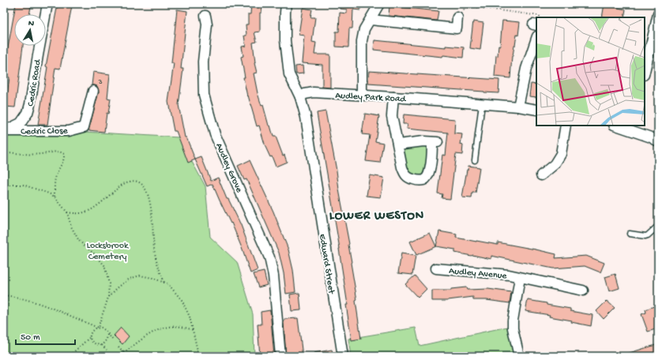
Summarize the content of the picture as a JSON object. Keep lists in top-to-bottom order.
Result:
{
  "streets": {
    "street": [
      "Cedric Road",
      "Audley Park Road",
      "Cedric Close",
      "Audley Grove",
      "Edward Street",
      "Audley Avenue"
    ]
  },
  "crossings": [
    ["Cedric Road", "Cedric Close"],
    ["Audley Park Road", "Edward Street"]
  ],
  "districts": ["LOWER WESTON"],
  "parks": ["Locksbrook Cemetery"],
  "house_numbers": ["3"],
  "scale_bar": "50 m",
  "north": "top"
}
